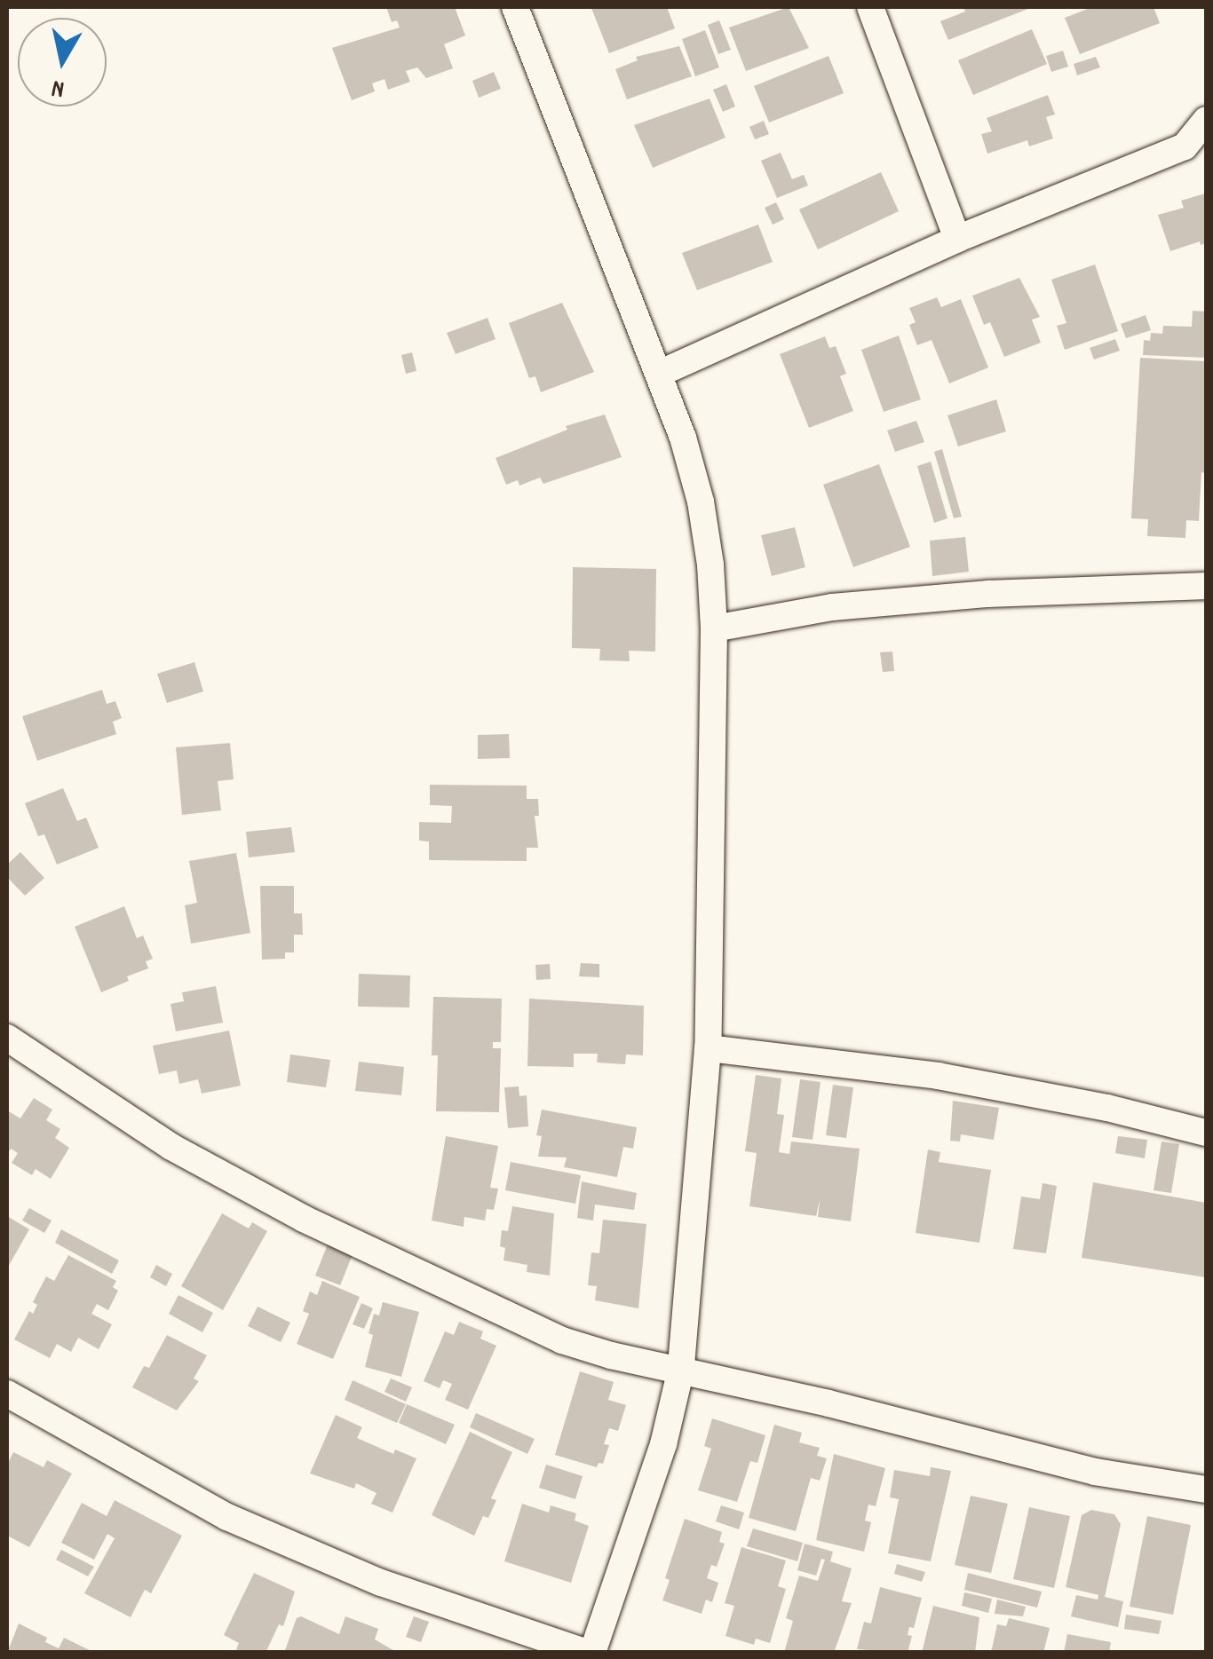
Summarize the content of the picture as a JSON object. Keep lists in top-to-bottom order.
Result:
{
  "north": "bottom"
}
